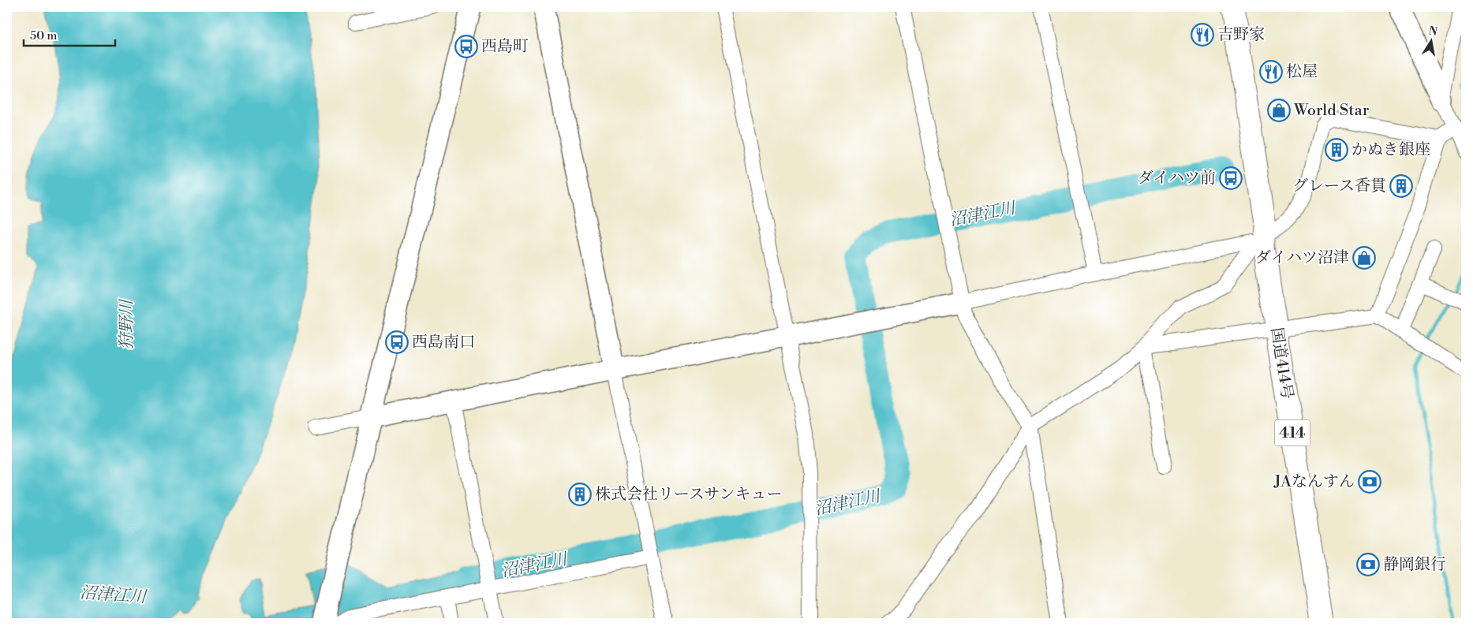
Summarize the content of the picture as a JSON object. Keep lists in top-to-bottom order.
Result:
{
  "streets": {
    "highway": ["国道414号", "414"]
  },
  "water": ["沼津江川", "狩野川"],
  "places": {
    "restaurant": ["吉野家", "松屋"],
    "bus stop": ["西島町", "ダイハツ前", "西島南口"],
    "shop": ["World Star", "ダイハツ沼津"],
    "building": ["かぬき銀座", "グレース香貫", "株式会社リースサンキュー"],
    "bank": ["JAなんすん", "静岡銀行"]
  },
  "scale_bar": "50 m",
  "north": "top"
}
